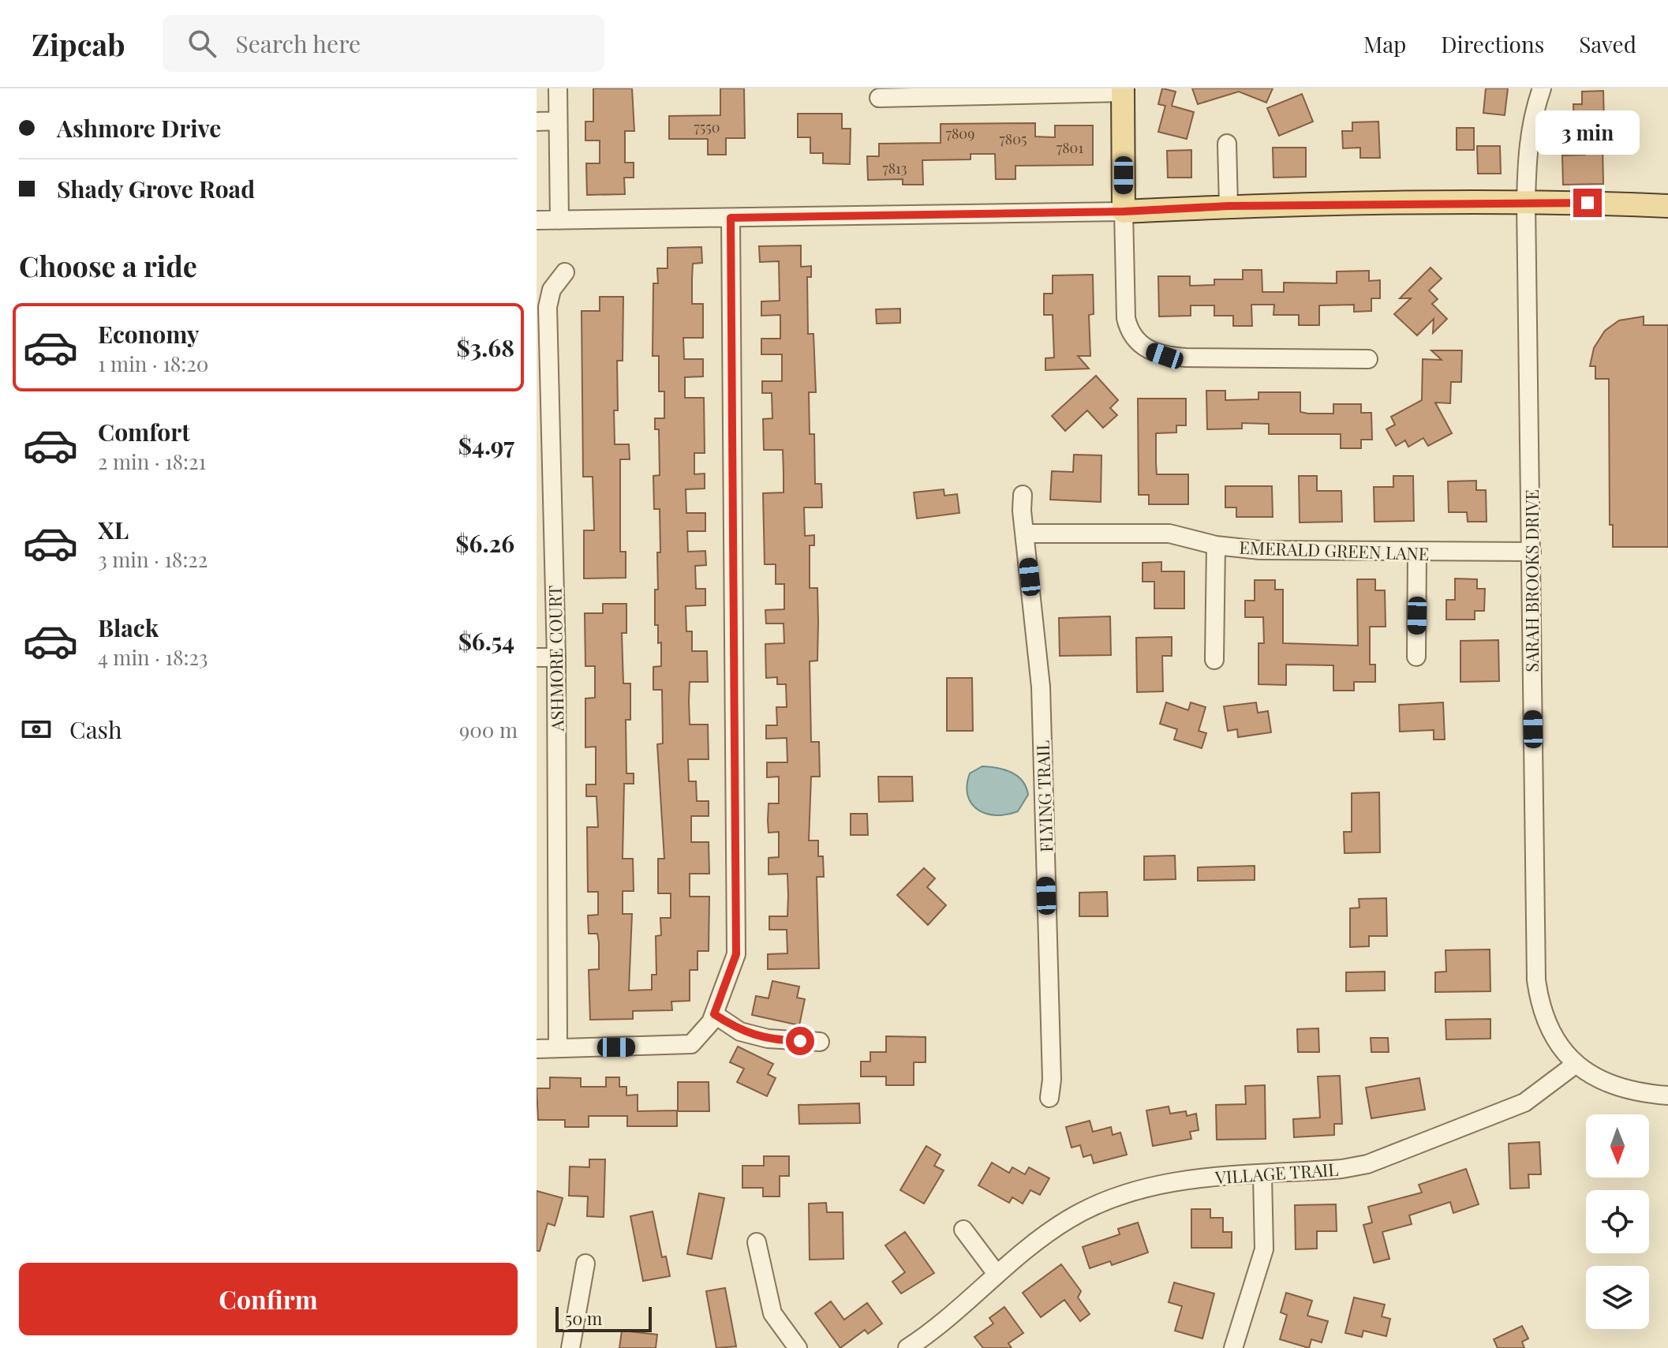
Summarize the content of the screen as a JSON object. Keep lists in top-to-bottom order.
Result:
{
  "streets": {
    "street": [
      "EMERALD GREEN LANE",
      "SARAH BROOKS DRIVE",
      "ASHMORE COURT",
      "FLYING TRAIL",
      "VILLAGE TRAIL"
    ]
  },
  "crossings": [
    ["EMERALD GREEN LANE", "SARAH BROOKS DRIVE"],
    ["EMERALD GREEN LANE", "FLYING TRAIL"],
    ["SARAH BROOKS DRIVE", "VILLAGE TRAIL"]
  ],
  "house_numbers": [
    "7550",
    "7809",
    "7805",
    "7801",
    "7813"
  ],
  "scale_bar": "50 m",
  "north": "bottom",
  "page": {
    "header": "Zipcab",
    "search": "Search here",
    "nav": ["Map", "Directions", "Saved"],
    "banner": ["Ashmore Drive", "Shady Grove Road"],
    "bubble": "3 min",
    "heading": "Choose a ride",
    "list": [
      {
        "name": "Economy",
        "note": "1 min · 18:20",
        "value": "$3.68"
      },
      {
        "name": "Comfort",
        "note": "2 min · 18:21",
        "value": "$4.97"
      },
      {
        "name": "XL",
        "note": "3 min · 18:22",
        "value": "$6.26"
      },
      {
        "name": "Black",
        "note": "4 min · 18:23",
        "value": "$6.54"
      }
    ],
    "pay": ["Cash", "900 m"],
    "buttons": "Confirm",
    "scale": "50 m"
  }
}
